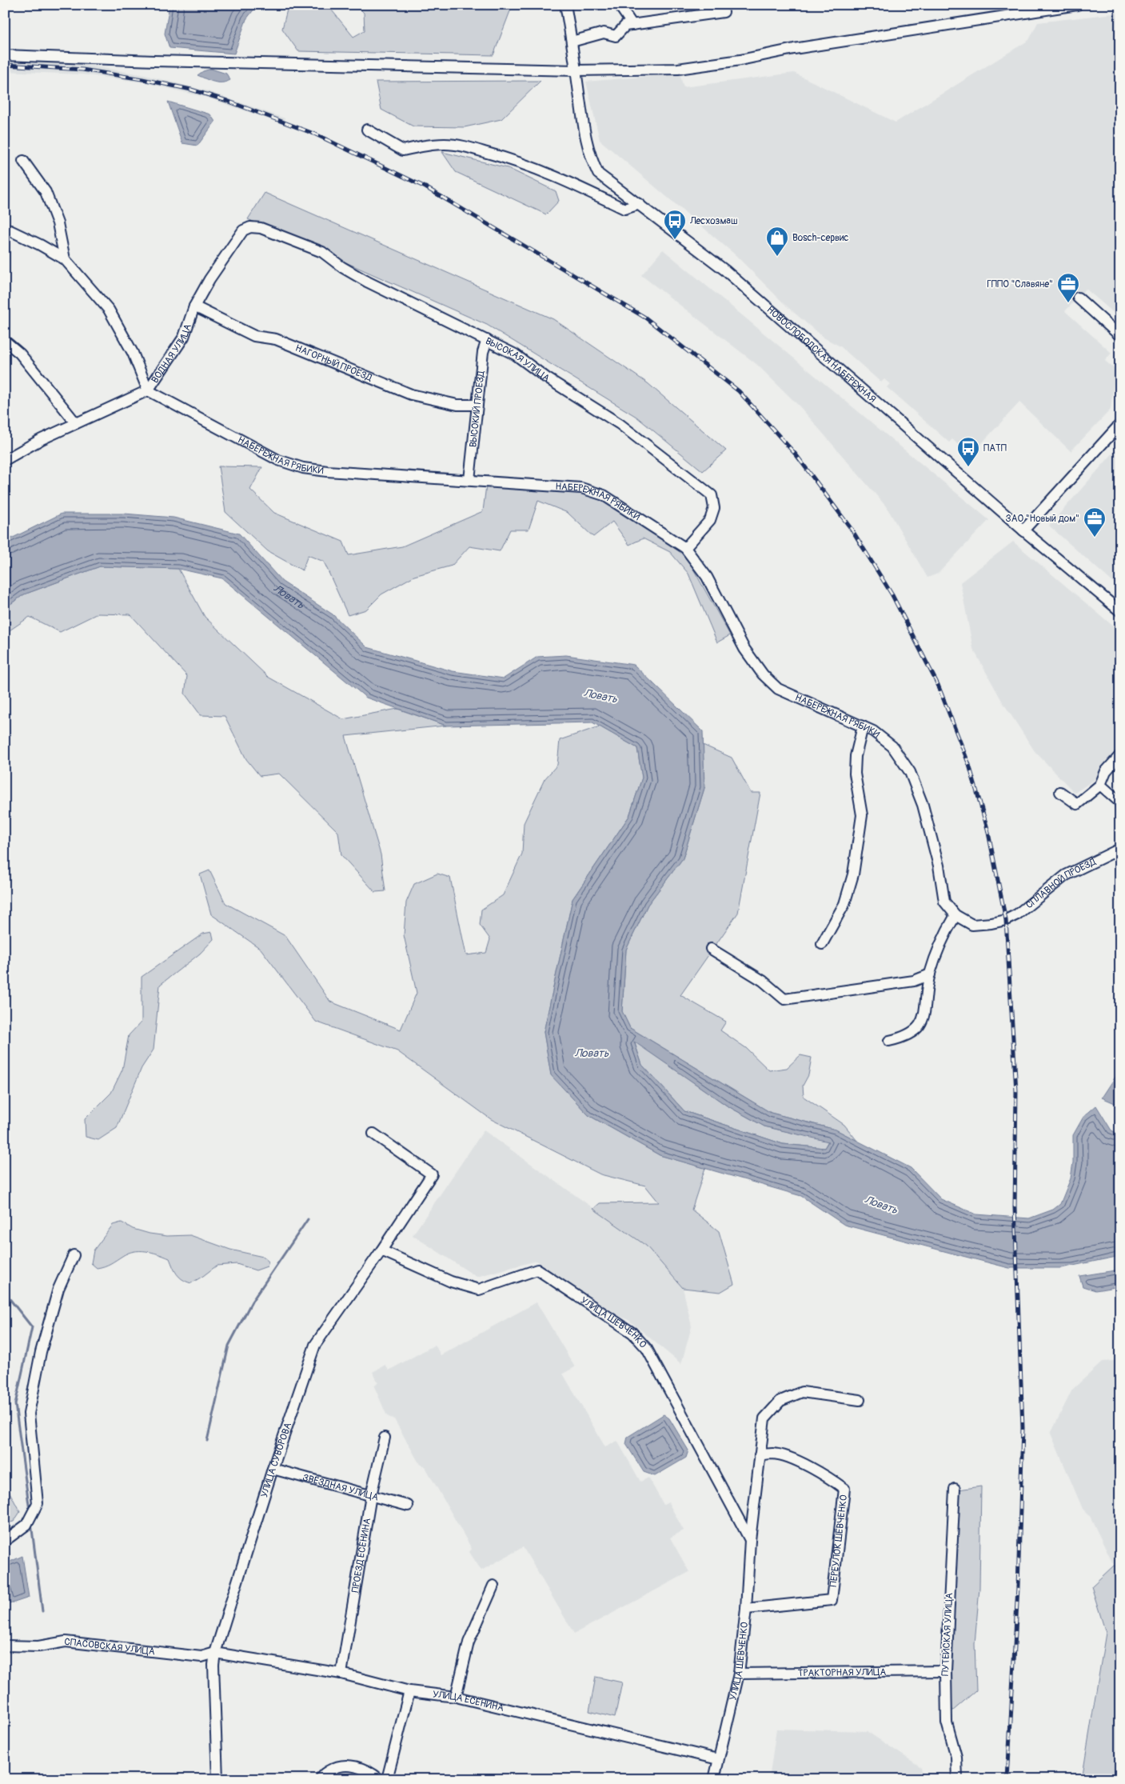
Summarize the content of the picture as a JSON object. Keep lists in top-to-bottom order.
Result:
{
  "streets": {
    "street": [
      "ВОДНАЯ УЛИЦА",
      "НОВОСЛОБОДСКАЯ НАБЕРЕЖНАЯ",
      "ВЫСОКАЯ УЛИЦА",
      "НАГОРНЫЙ ПРОЕЗД",
      "ВЫСОКИЙ ПРОЕЗД",
      "НАБЕРЕЖНАЯ РЯБИКИ",
      "СПЛАВНОЙ ПРОЕЗД",
      "УЛИЦА ШЕВЧЕНКО",
      "УЛИЦА СУВОРОВА",
      "ЗВЁЗДНАЯ УЛИЦА",
      "ПЕРЕУЛОК ШЕВЧЕНКО",
      "ПРОЕЗД ЕСЕНИНА",
      "ПУТЕЙСКАЯ УЛИЦА",
      "СПАСОВСКАЯ УЛИЦА",
      "ТРАКТОРНАЯ УЛИЦА",
      "УЛИЦА ЕСЕНИНА"
    ]
  },
  "crossings": [
    ["ВОДНАЯ УЛИЦА", "ВЫСОКАЯ УЛИЦА"],
    ["ВОДНАЯ УЛИЦА", "НАГОРНЫЙ ПРОЕЗД"],
    ["ВОДНАЯ УЛИЦА", "НАБЕРЕЖНАЯ РЯБИКИ"],
    ["ВЫСОКАЯ УЛИЦА", "ВЫСОКИЙ ПРОЕЗД"],
    ["ВЫСОКАЯ УЛИЦА", "НАБЕРЕЖНАЯ РЯБИКИ"],
    ["НАГОРНЫЙ ПРОЕЗД", "ВЫСОКИЙ ПРОЕЗД"],
    ["ВЫСОКИЙ ПРОЕЗД", "НАБЕРЕЖНАЯ РЯБИКИ"],
    ["НАБЕРЕЖНАЯ РЯБИКИ", "СПЛАВНОЙ ПРОЕЗД"],
    ["УЛИЦА ШЕВЧЕНКО", "УЛИЦА СУВОРОВА"],
    ["УЛИЦА ШЕВЧЕНКО", "ПЕРЕУЛОК ШЕВЧЕНКО"],
    ["УЛИЦА ШЕВЧЕНКО", "ТРАКТОРНАЯ УЛИЦА"],
    ["УЛИЦА ШЕВЧЕНКО", "УЛИЦА ЕСЕНИНА"],
    ["УЛИЦА СУВОРОВА", "ЗВЁЗДНАЯ УЛИЦА"],
    ["УЛИЦА СУВОРОВА", "СПАСОВСКАЯ УЛИЦА"],
    ["УЛИЦА СУВОРОВА", "УЛИЦА ЕСЕНИНА"],
    ["ЗВЁЗДНАЯ УЛИЦА", "ПРОЕЗД ЕСЕНИНА"],
    ["ПРОЕЗД ЕСЕНИНА", "УЛИЦА ЕСЕНИНА"],
    ["ПУТЕЙСКАЯ УЛИЦА", "ТРАКТОРНАЯ УЛИЦА"],
    ["СПАСОВСКАЯ УЛИЦА", "УЛИЦА ЕСЕНИНА"]
  ],
  "water": ["Ловать"],
  "places": {
    "bus stop": ["Лесхозмаш", "ПАТП"],
    "shop": ["Bosch-сервис"],
    "office": ["ГППО \"Славяне\"", "ЗАО \"Новый дом\""]
  }
}
